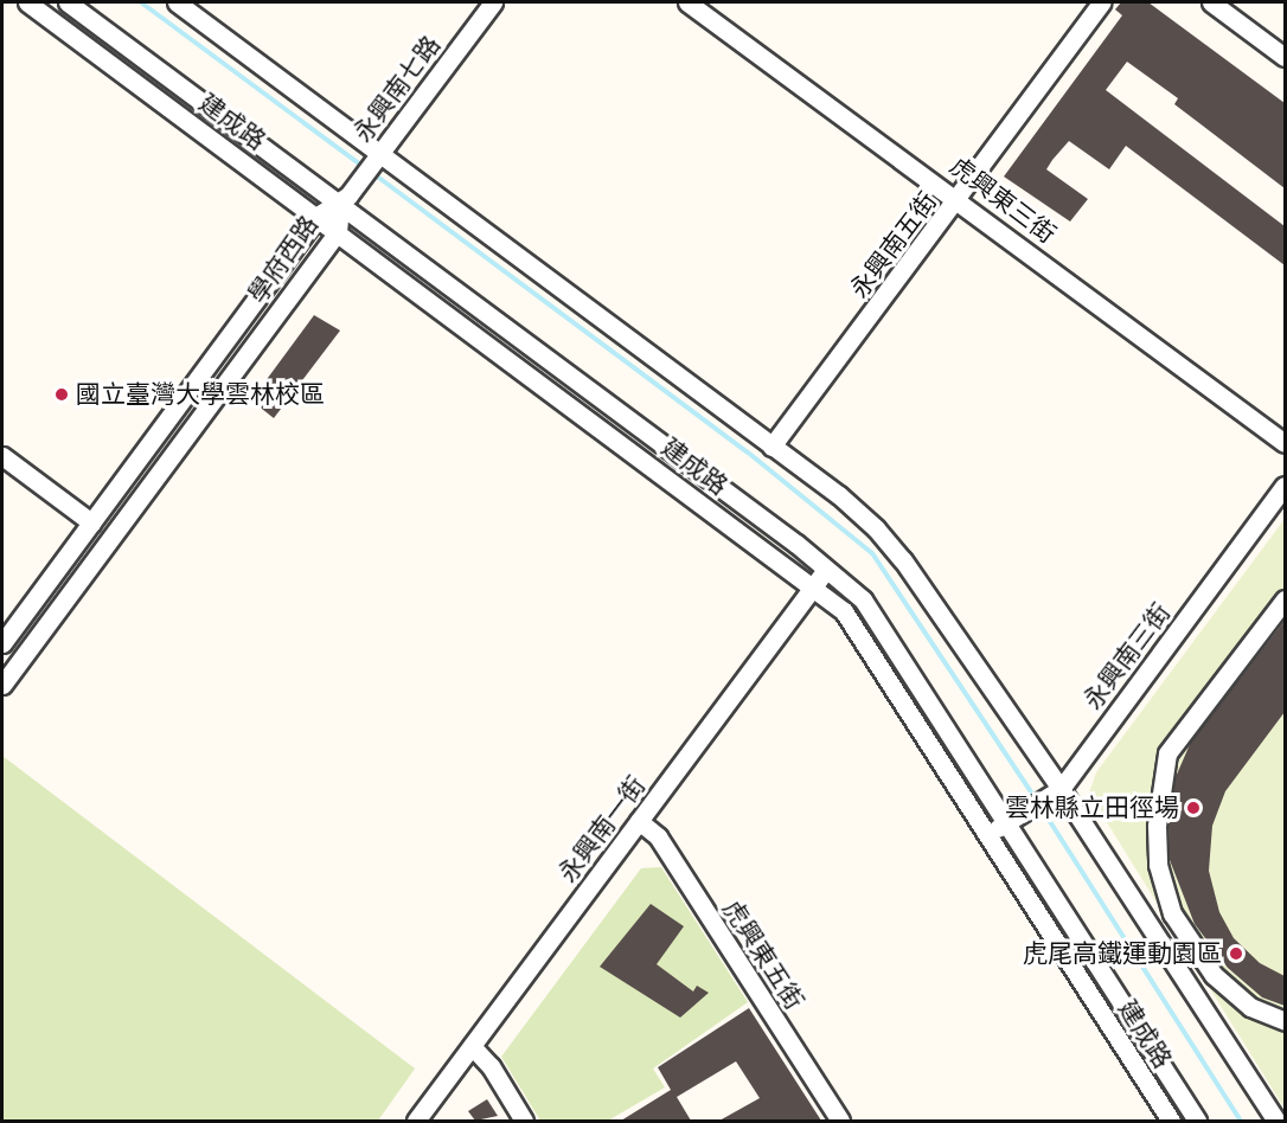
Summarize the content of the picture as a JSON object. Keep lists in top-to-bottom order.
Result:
{
  "streets": {
    "street": [
      "永興南七路",
      "建成路",
      "虎興東三街",
      "永興南五街",
      "學府西路",
      "永興南三街",
      "永興南一街",
      "虎興東五街"
    ]
  },
  "crossings": [
    ["永興南七路", "建成路"],
    ["永興南七路", "學府西路"],
    ["建成路", "學府西路"],
    ["建成路", "永興南三街"],
    ["建成路", "永興南一街"],
    ["虎興東三街", "永興南五街"],
    ["永興南一街", "虎興東五街"]
  ],
  "places": ["國立臺灣大學雲林校區", "雲林縣立田徑場", "虎尾高鐵運動園區"]
}
